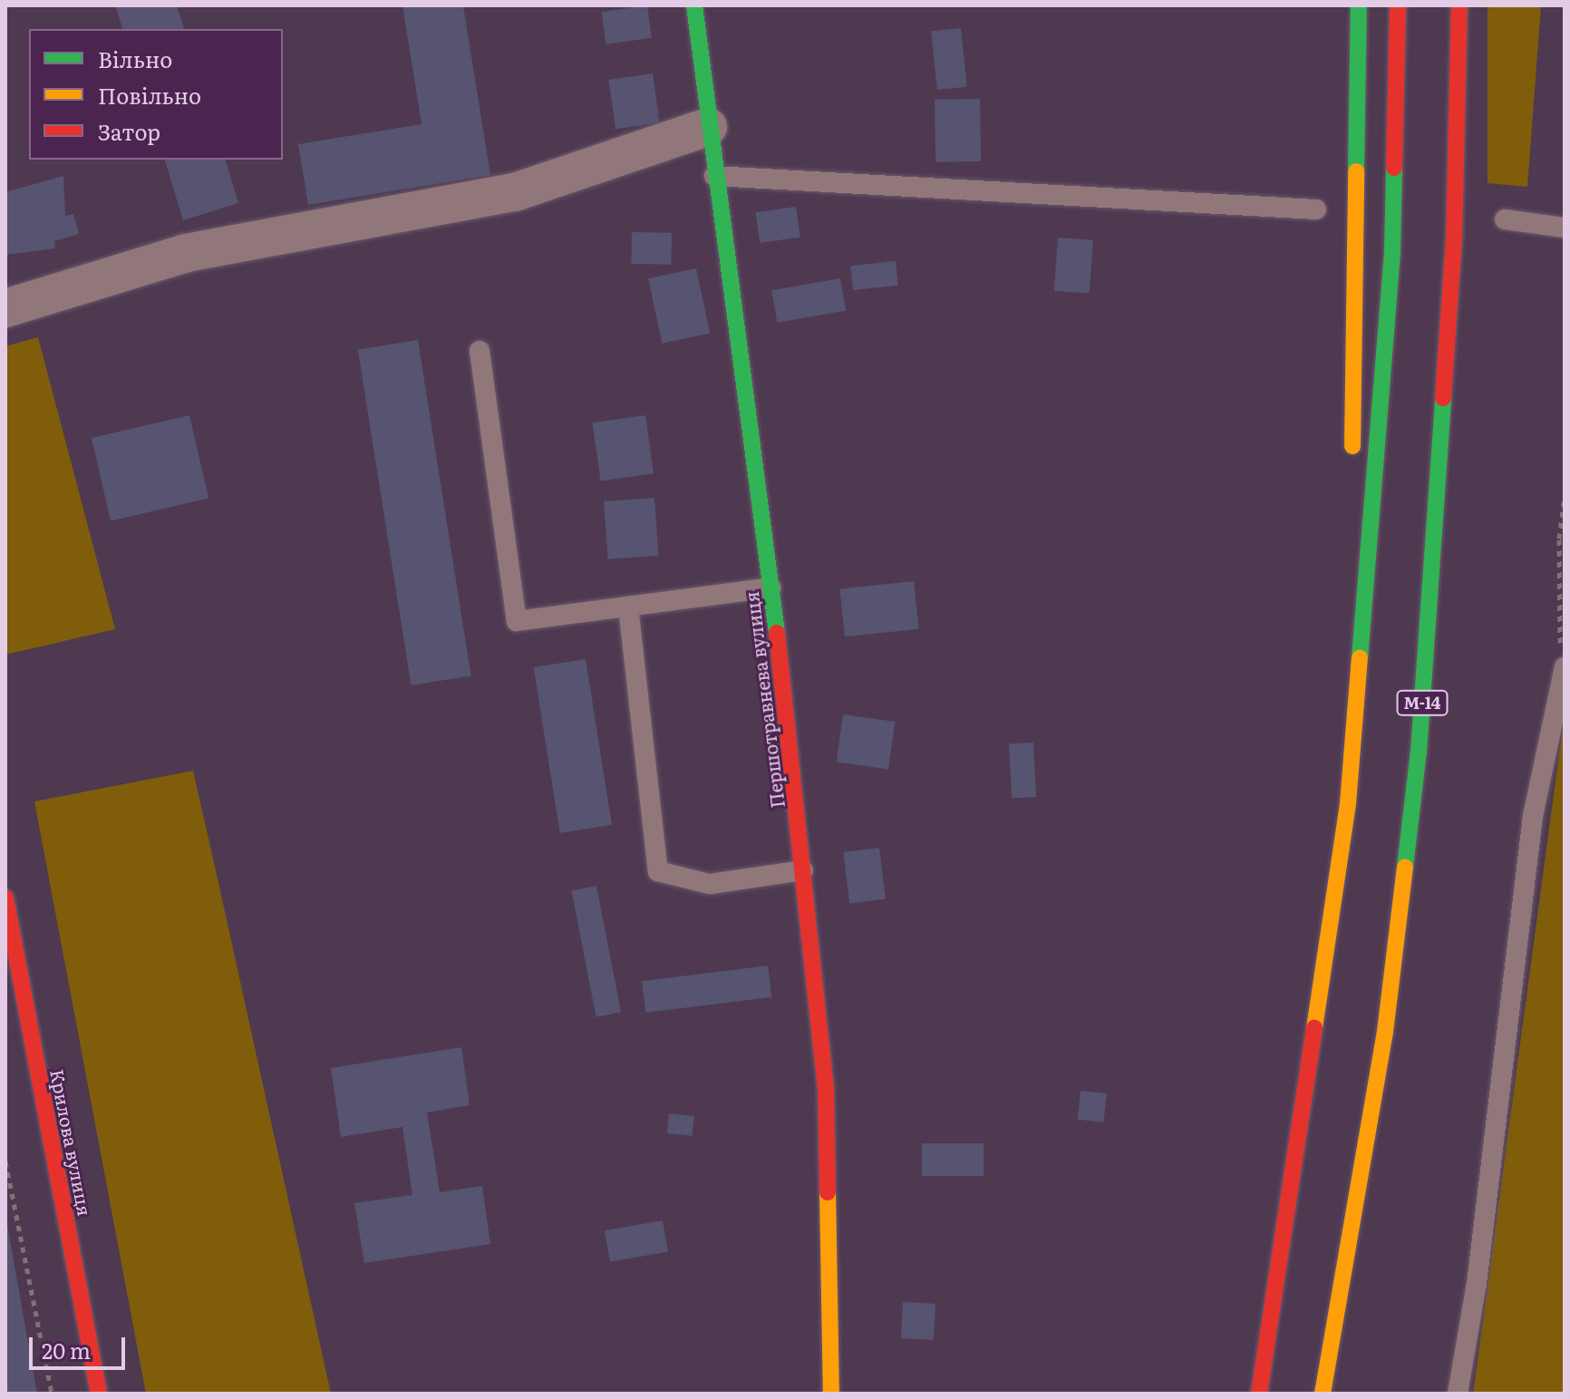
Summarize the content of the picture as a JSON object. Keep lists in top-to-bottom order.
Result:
{
  "streets": {
    "main road": ["Першотравнева вулиця", "М-14", "Крилова вулиця"]
  },
  "legend": ["Вільно", "Повільно", "Затор"],
  "scale_bar": "20 m"
}
